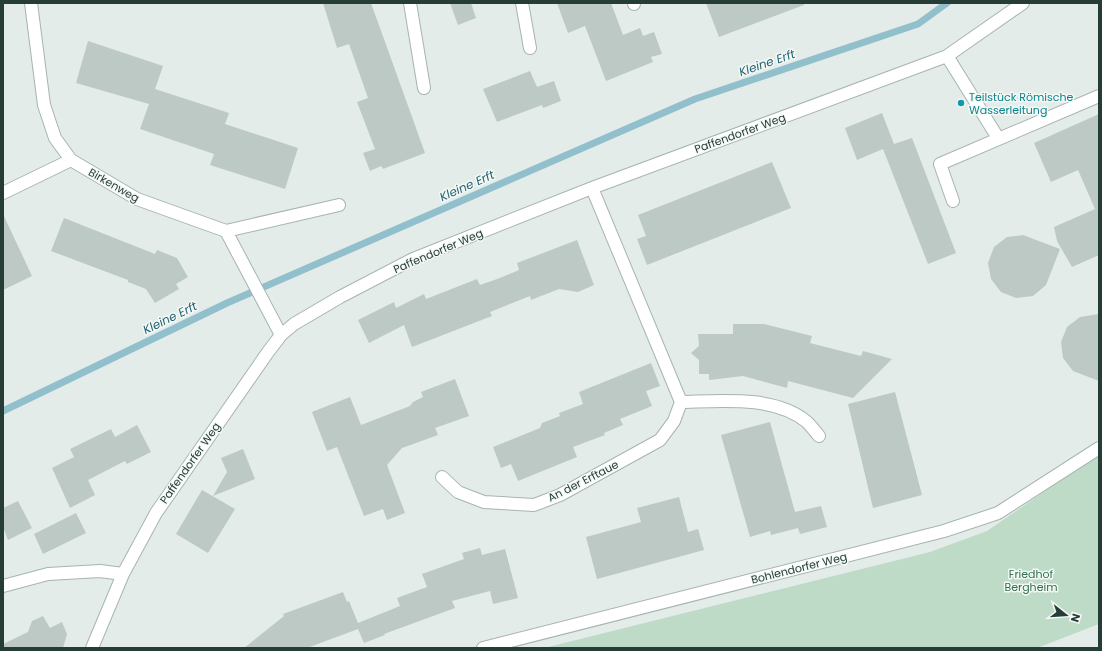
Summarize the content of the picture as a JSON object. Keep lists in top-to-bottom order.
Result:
{
  "streets": {
    "street": [
      "Paffendorfer Weg",
      "Birkenweg",
      "An der Erftaue",
      "Bohlendorfer Weg"
    ]
  },
  "water": ["Kleine Erft"],
  "parks": ["Friedhof Bergheim"],
  "places": ["Teilstück Römische Wasserleitung"],
  "north": "right"
}
